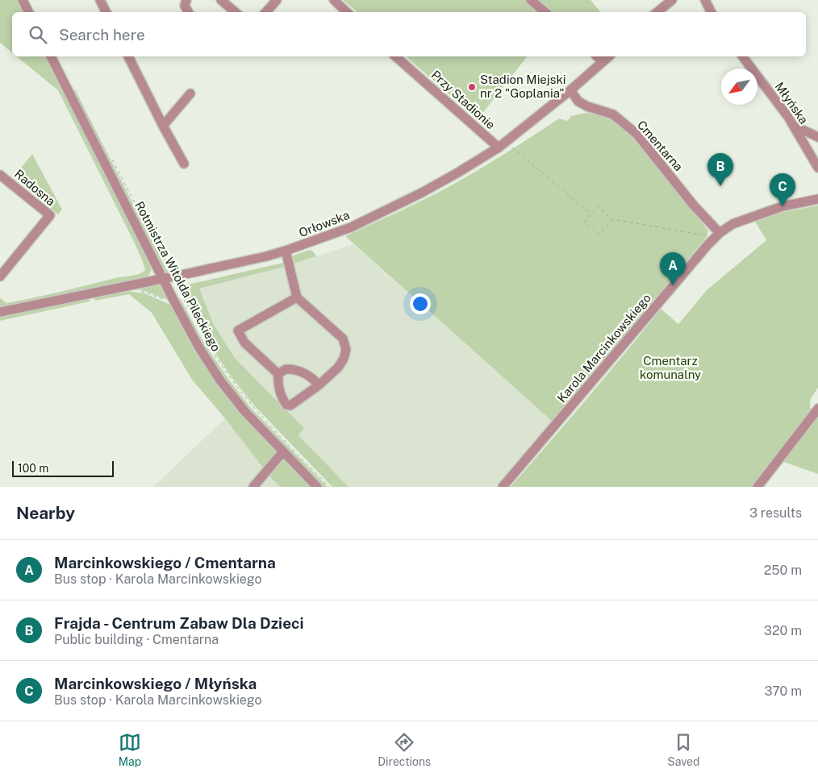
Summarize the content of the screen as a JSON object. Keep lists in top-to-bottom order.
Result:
{
  "streets": {
    "street": [
      "Przy Stadionie",
      "Młyńska",
      "Cmentarna",
      "Radosna",
      "Orłowska",
      "Rotmistrza Witolda Pileckiego",
      "Karola Marcinkowskiego"
    ]
  },
  "crossings": [
    ["Przy Stadionie", "Orłowska"],
    ["Cmentarna", "Orłowska"],
    ["Cmentarna", "Karola Marcinkowskiego"],
    ["Orłowska", "Rotmistrza Witolda Pileckiego"]
  ],
  "parks": ["Cmentarz komunalny"],
  "places": ["Stadion Miejski nr 2 \"Goplania\""],
  "scale_bar": "100 m",
  "north": "bottom left",
  "page": {
    "search": "Search here",
    "pins": ["B", "C", "A"],
    "scale": "100 m",
    "heading": ["Nearby", "3 results"],
    "list": [
      {
        "mark": "A",
        "name": "Marcinkowskiego / Cmentarna",
        "note": "Bus stop · Karola Marcinkowskiego",
        "value": "250 m"
      },
      {
        "mark": "B",
        "name": "Frajda - Centrum Zabaw Dla Dzieci",
        "note": "Public building · Cmentarna",
        "value": "320 m"
      },
      {
        "mark": "C",
        "name": "Marcinkowskiego / Młyńska",
        "note": "Bus stop · Karola Marcinkowskiego",
        "value": "370 m"
      }
    ],
    "nav": ["Map", "Directions", "Saved"]
  }
}
